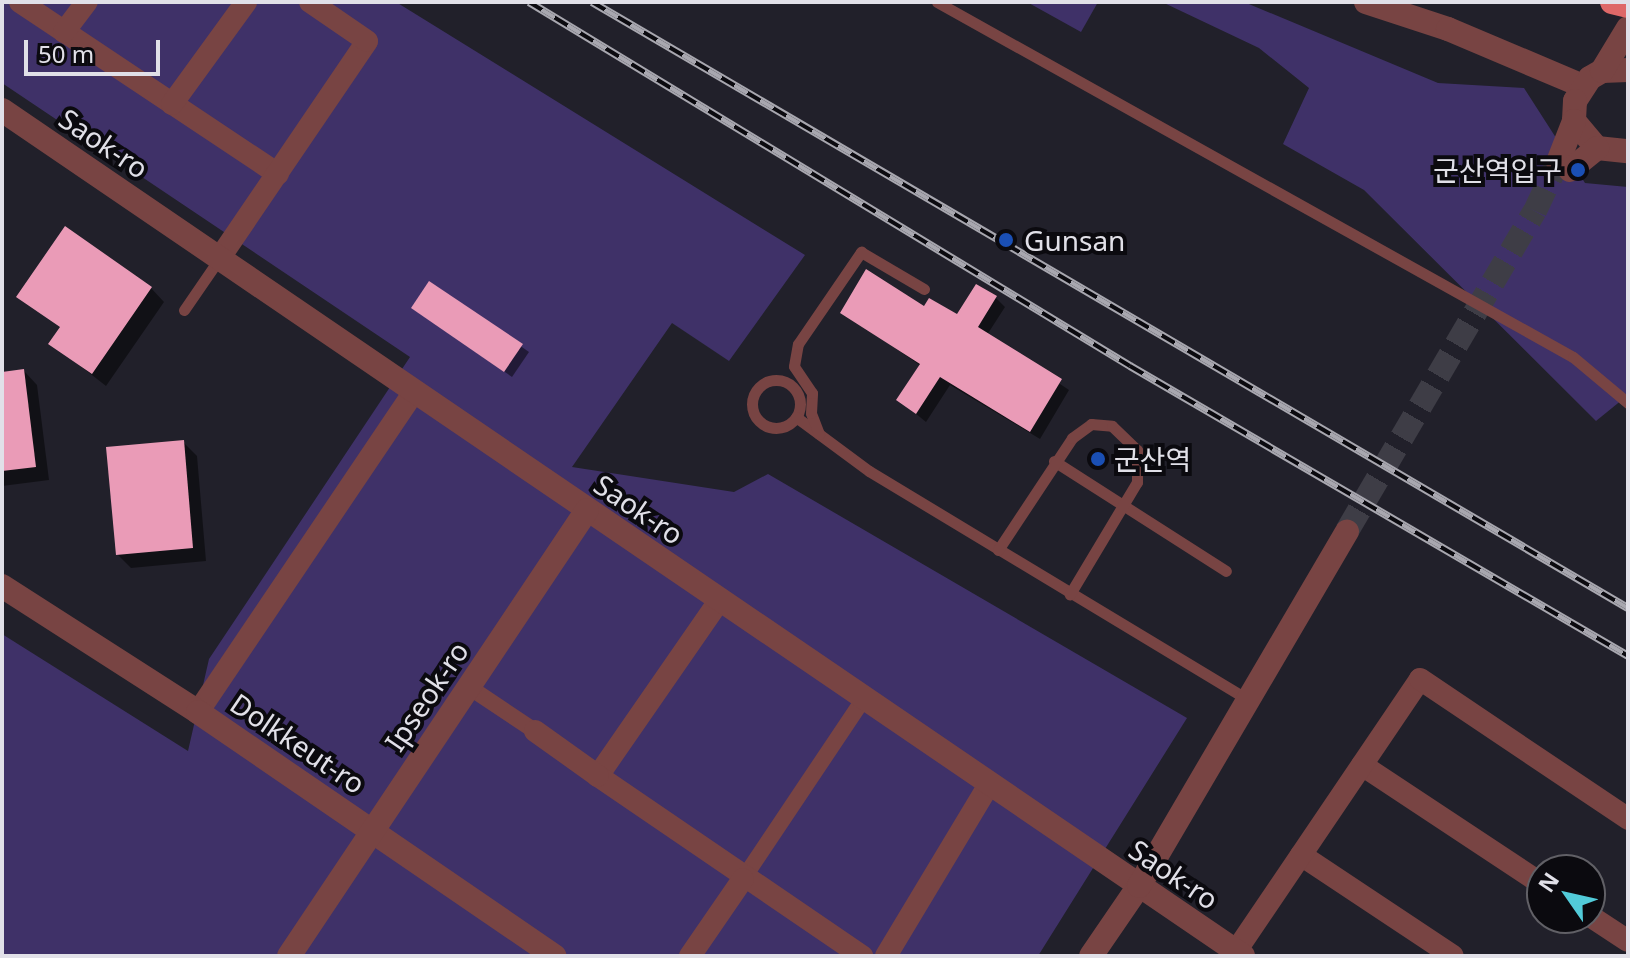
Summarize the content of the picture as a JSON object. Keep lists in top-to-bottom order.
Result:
{
  "streets": {
    "street": ["Saok-ro", "Ipseok-ro", "Dolkkeut-ro"]
  },
  "crossings": [
    ["Saok-ro", "Ipseok-ro"],
    ["Ipseok-ro", "Dolkkeut-ro"]
  ],
  "places": ["군산역입구", "Gunsan", "군산역"],
  "scale_bar": "50 m",
  "north": "top left"
}
